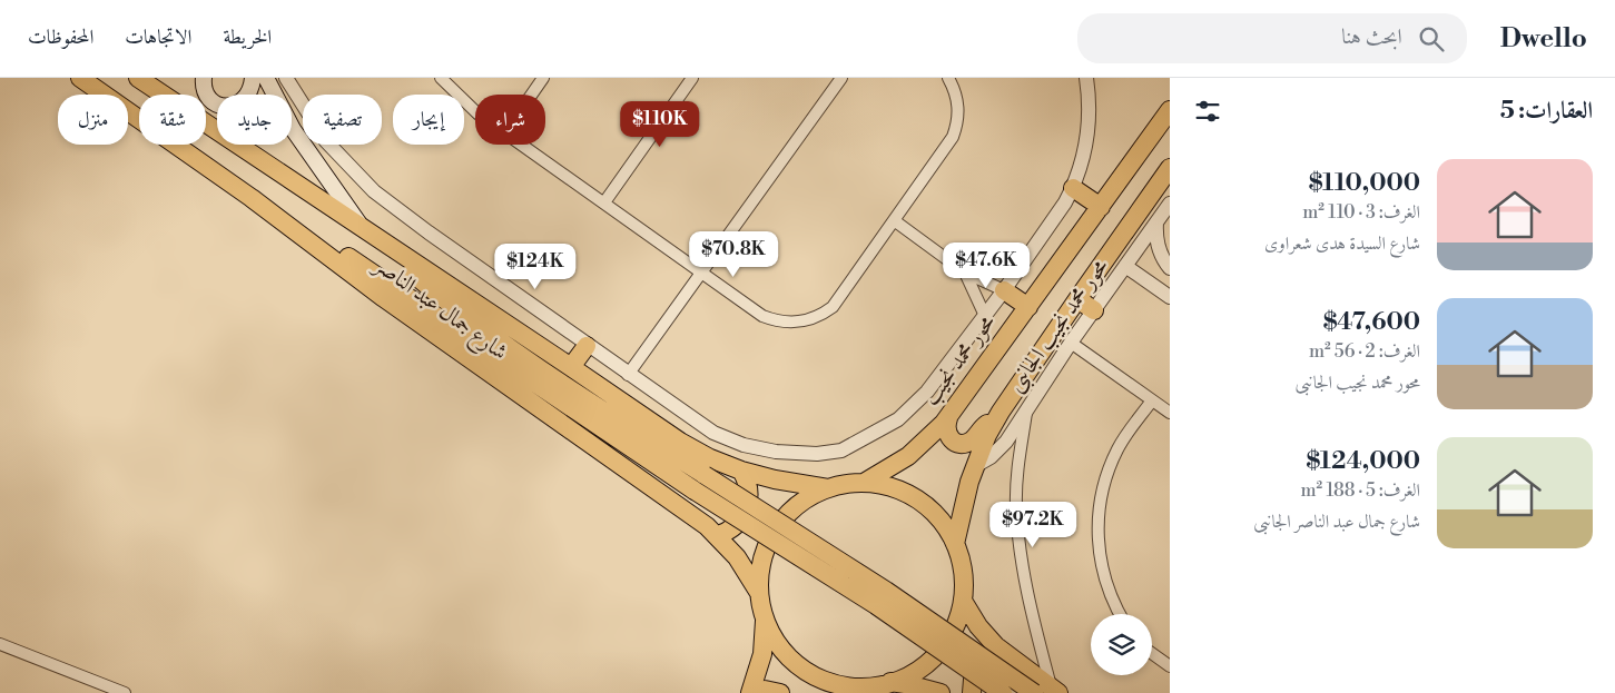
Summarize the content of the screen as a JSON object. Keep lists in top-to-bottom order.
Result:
{
  "streets": {
    "main road": ["شارع جمال عبد الناصر", "محور محمد نجيب"],
    "street": ["محور محمد نجيب الجانبى"]
  },
  "page": {
    "header": "Dwello",
    "search": "ابحث هنا",
    "nav": ["الخريطة", "الاتجاهات", "المحفوظات"],
    "heading": "العقارات: 5",
    "chip": [
      "شراء",
      "إيجار",
      "تصفية",
      "جديد",
      "شقة",
      "منزل"
    ],
    "price": [
      "$110K",
      "$70.8K",
      "$47.6K",
      "$124K",
      "$97.2K"
    ],
    "list": [
      {
        "name": "$110,000",
        "note": "الغرف: 3 · 110 m² · شارع السيدة هدى شعراوى"
      },
      {
        "name": "$47,600",
        "note": "الغرف: 2 · 56 m² · محور محمد نجيب الجانبى"
      },
      {
        "name": "$124,000",
        "note": "الغرف: 5 · 188 m² · شارع جمال عبد الناصر الجانبى"
      }
    ]
  }
}
